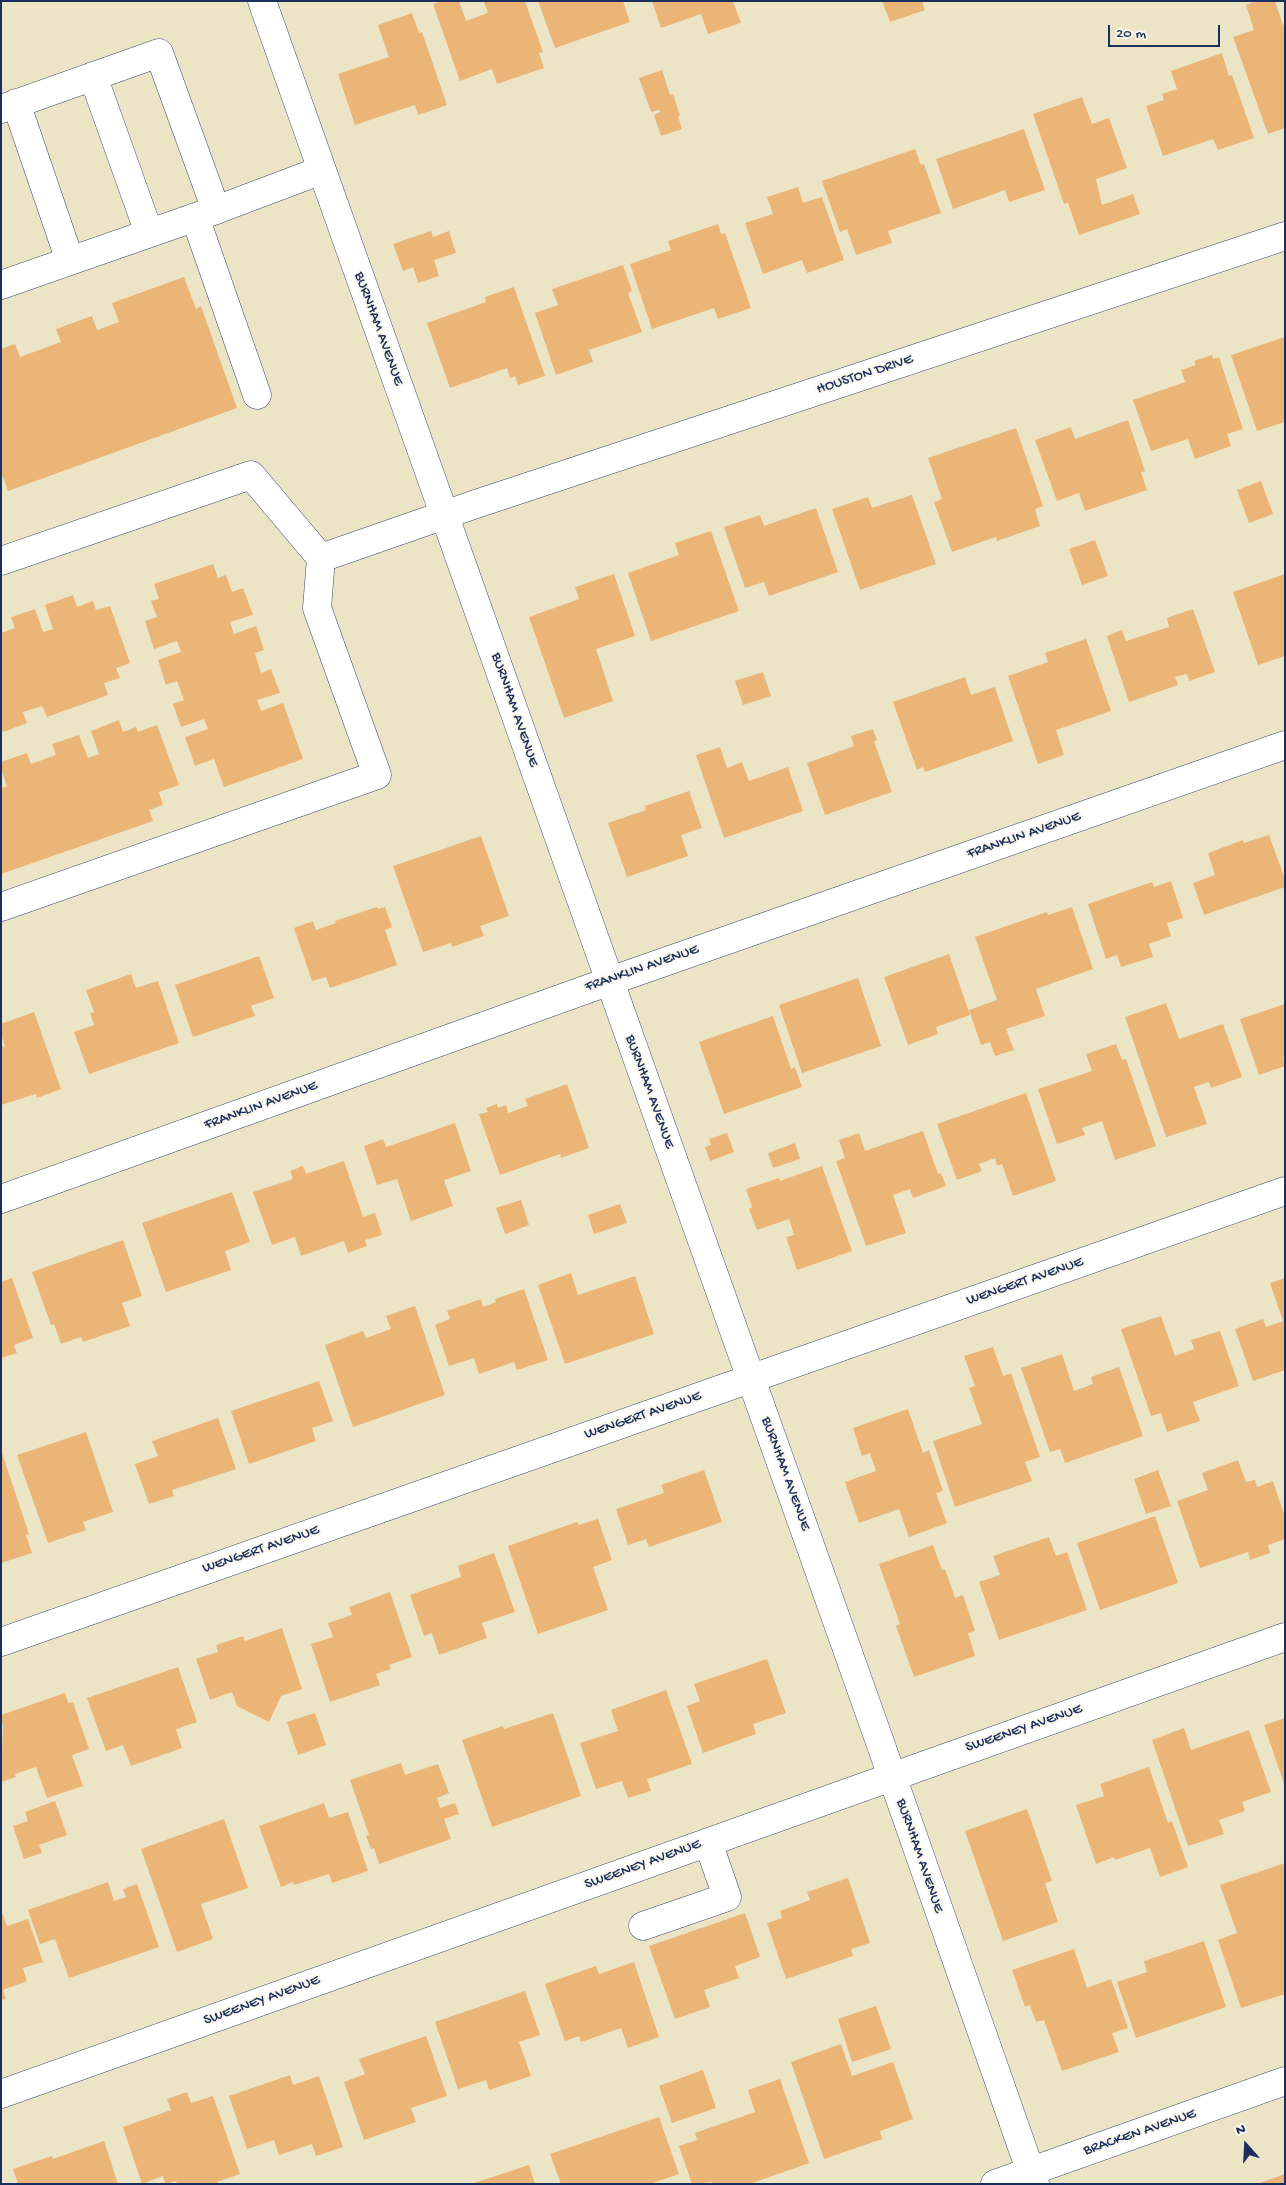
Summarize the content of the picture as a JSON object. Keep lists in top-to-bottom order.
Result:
{
  "streets": {
    "street": [
      "BURNHAM AVENUE",
      "HOUSTON DRIVE",
      "FRANKLIN AVENUE",
      "WENGERT AVENUE",
      "SWEENEY AVENUE",
      "BRACKEN AVENUE"
    ]
  },
  "crossings": [
    ["BURNHAM AVENUE", "HOUSTON DRIVE"],
    ["BURNHAM AVENUE", "FRANKLIN AVENUE"],
    ["BURNHAM AVENUE", "WENGERT AVENUE"],
    ["BURNHAM AVENUE", "SWEENEY AVENUE"],
    ["BURNHAM AVENUE", "BRACKEN AVENUE"]
  ],
  "scale_bar": "20 m",
  "north": "top"
}
